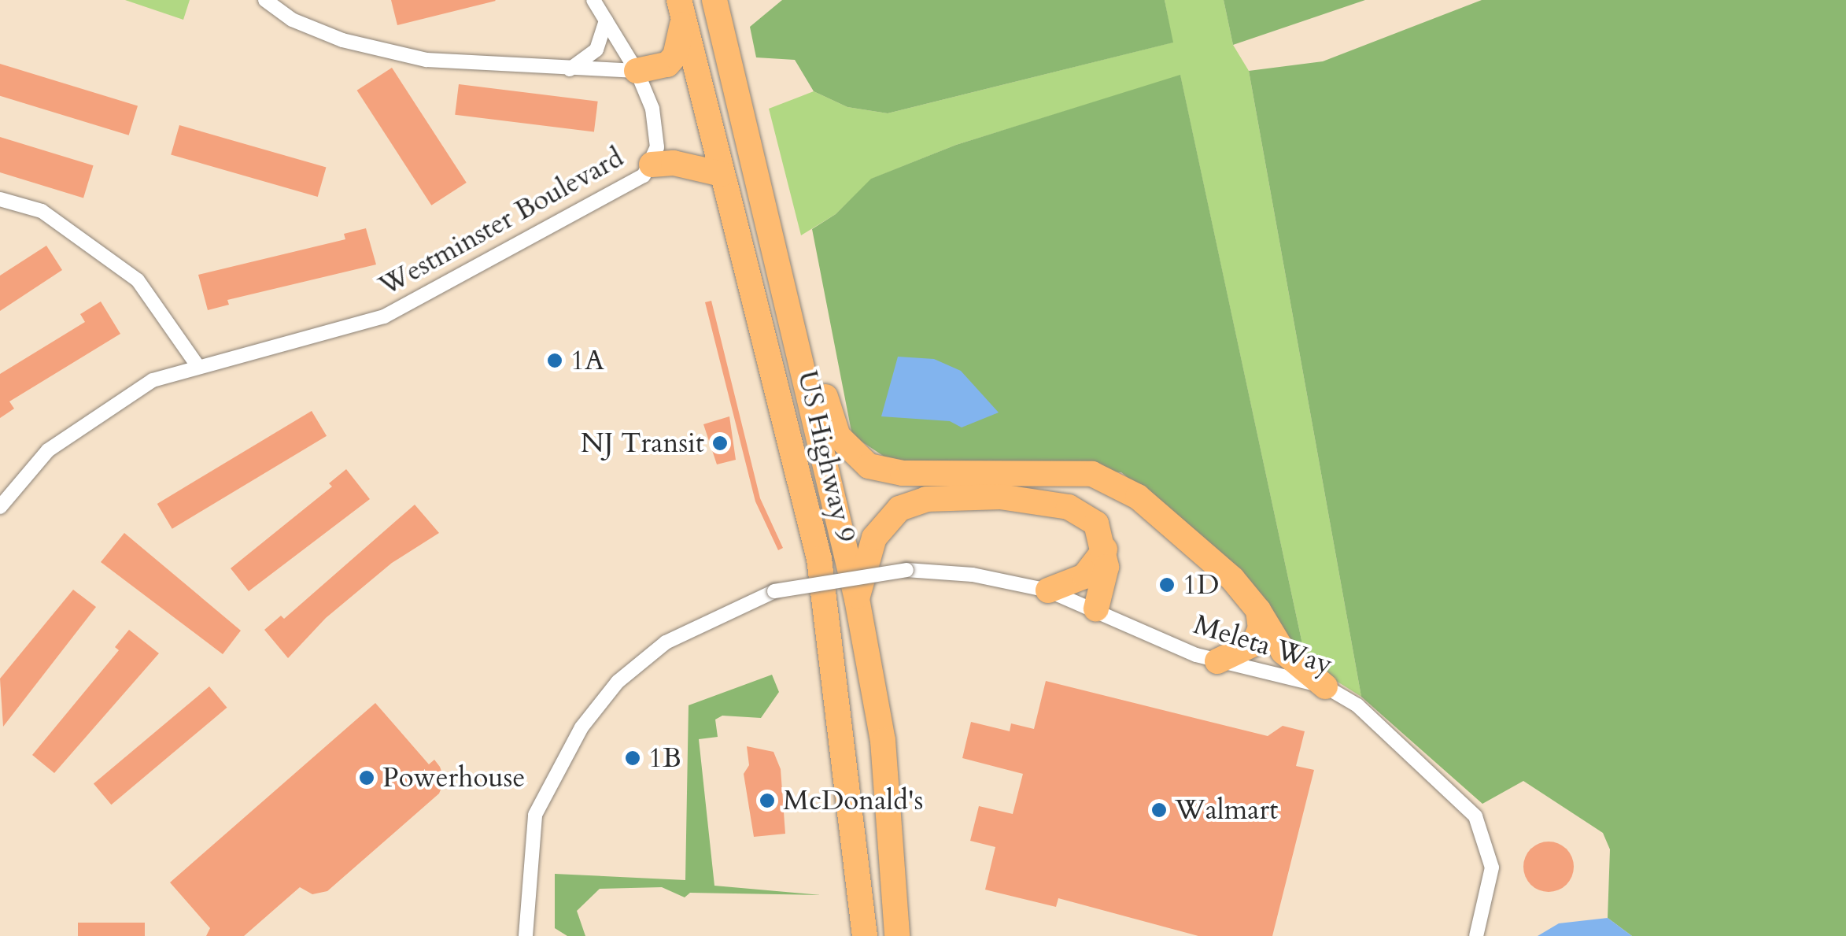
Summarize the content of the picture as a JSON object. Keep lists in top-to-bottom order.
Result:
{
  "streets": {
    "highway": ["US Highway 9"],
    "street": ["Westminster Boulevard", "Meleta Way"]
  },
  "places": [
    "1A",
    "NJ Transit",
    "1D",
    "1B",
    "Powerhouse",
    "McDonald's",
    "Walmart"
  ]
}
